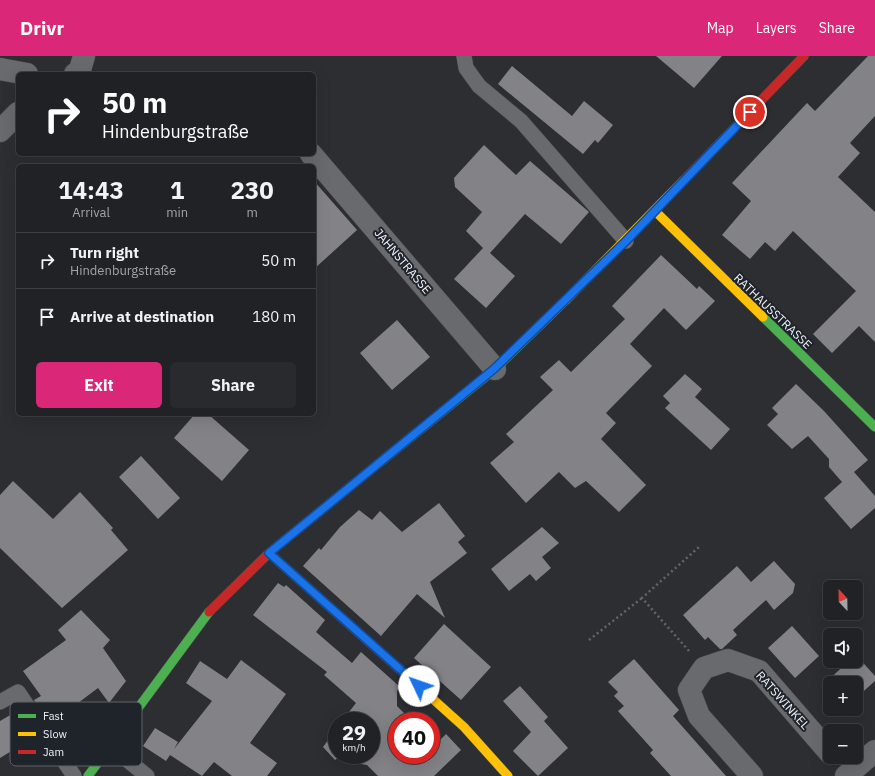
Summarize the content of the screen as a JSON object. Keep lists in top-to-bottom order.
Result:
{
  "streets": {
    "street": ["JAHNSTRASSE", "RATHAUSSTRASSE", "RATSWINKEL"]
  },
  "legend": ["Fast", "Slow", "Jam"],
  "north": "top",
  "page": {
    "header": "Drivr",
    "nav": ["Map", "Layers", "Share"],
    "turn": ["50 m", "Hindenburgstraße"],
    "eta": [
      "14:43",
      "Arrival",
      "1",
      "min",
      "230",
      "m"
    ],
    "list": [
      {
        "name": "Turn right",
        "note": "Hindenburgstraße",
        "value": "50 m"
      },
      {
        "name": "Arrive at destination",
        "value": "180 m"
      }
    ],
    "buttons": ["Exit", "Share"],
    "map_buttons": ["+", "−"],
    "speed": "29 km/h",
    "limit": "40"
  }
}
